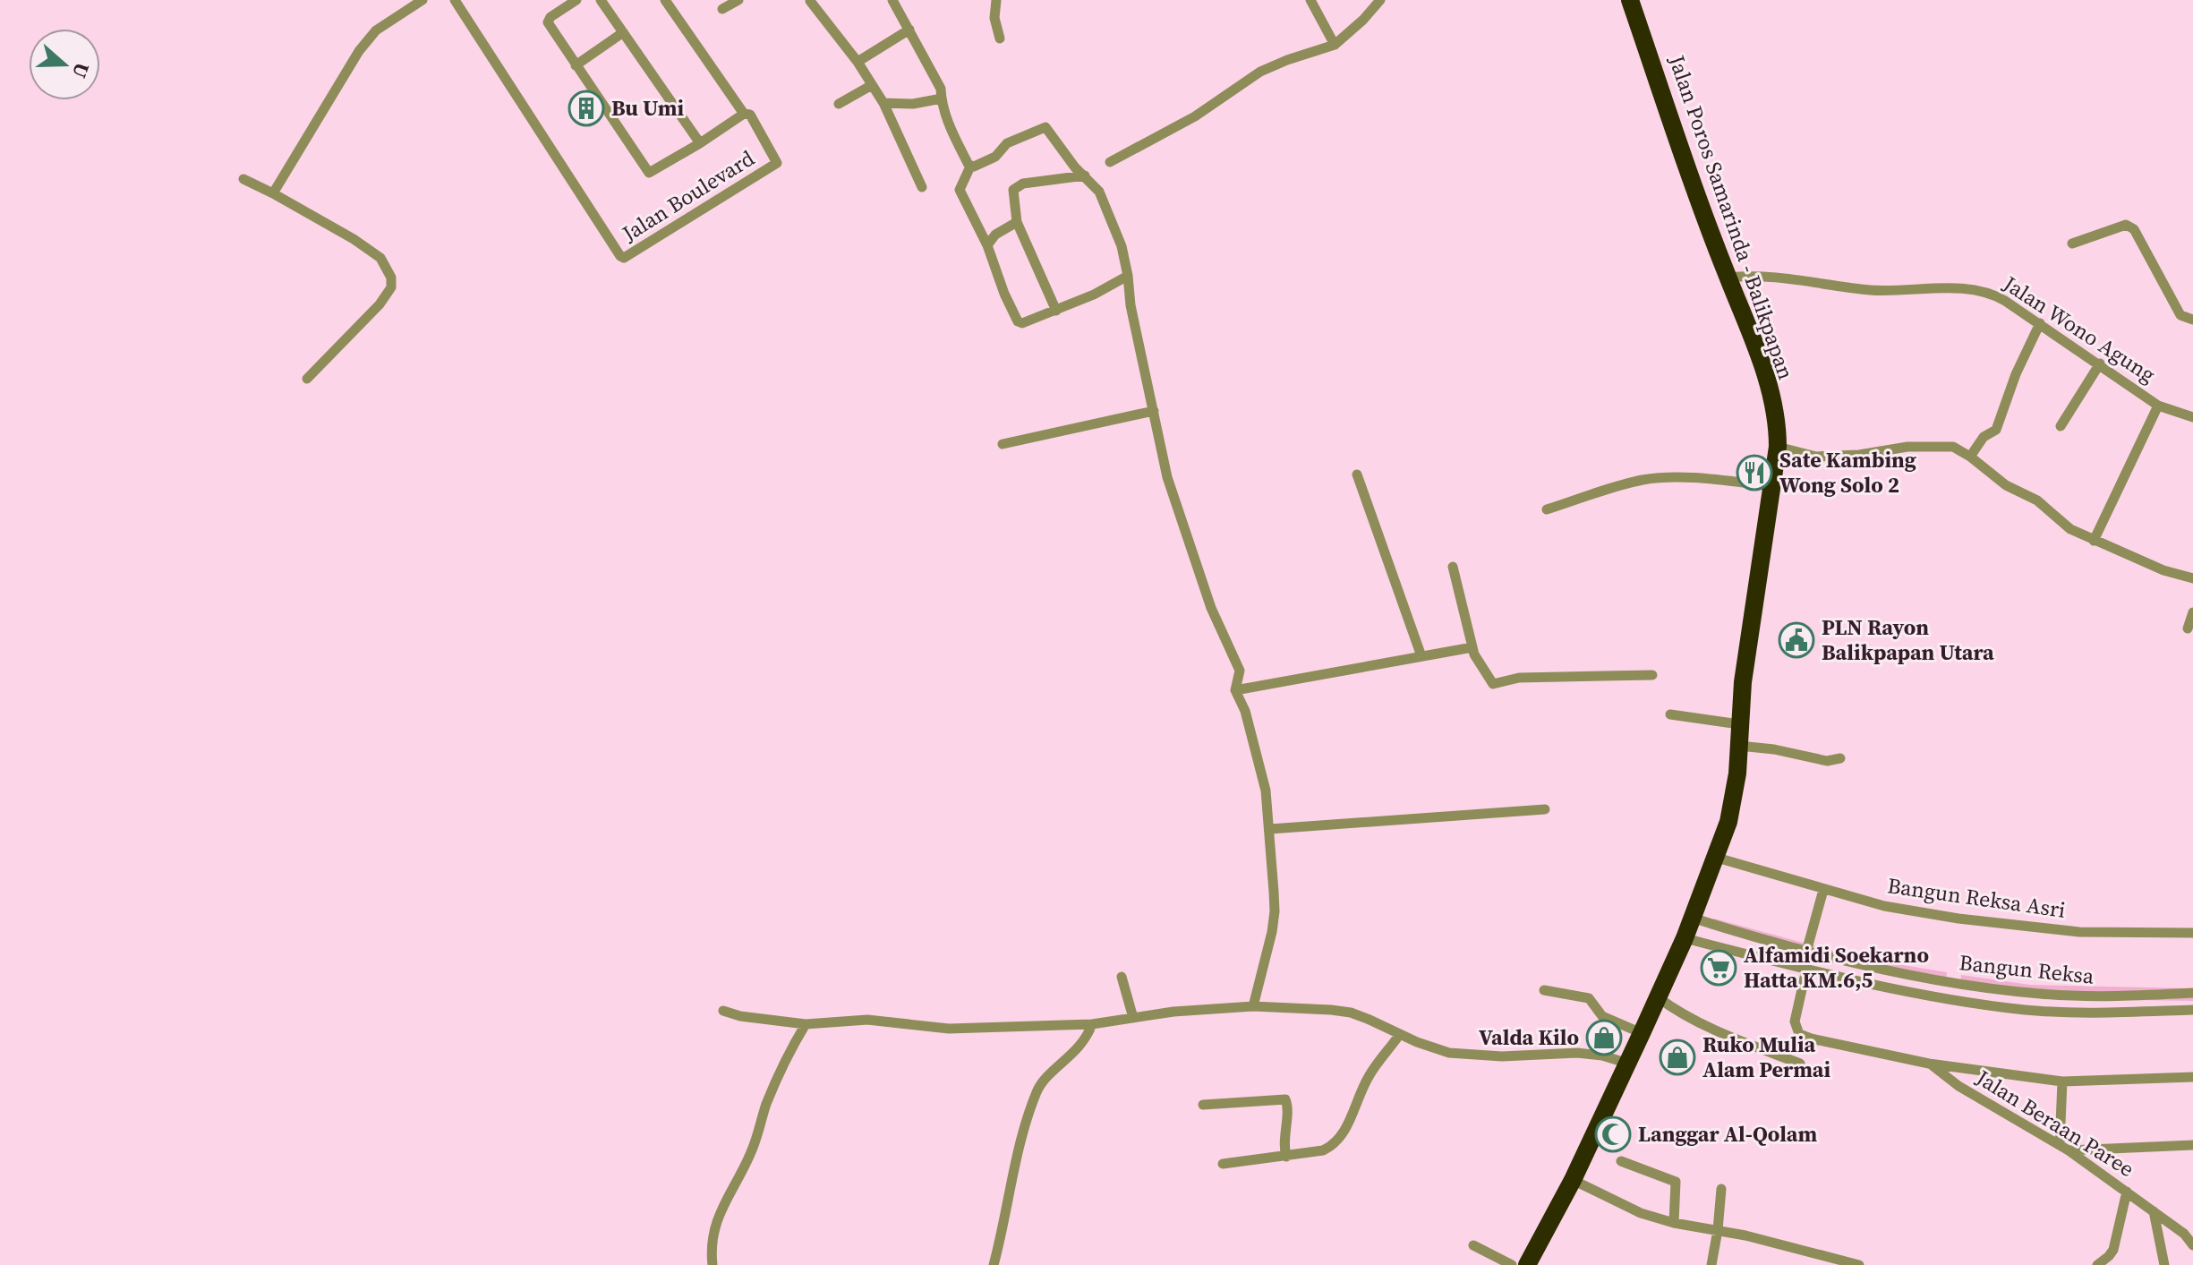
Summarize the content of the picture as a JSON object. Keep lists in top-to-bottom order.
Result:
{
  "streets": {
    "highway": ["Jalan Poros Samarinda - Balikpapan"],
    "street": [
      "Jalan Boulevard",
      "Jalan Wono Agung",
      "Bangun Reksa Asri",
      "Bangun Reksa",
      "Jalan Beraan Paree"
    ]
  },
  "crossings": [
    ["Jalan Poros Samarinda - Balikpapan", "Jalan Wono Agung"],
    ["Jalan Poros Samarinda - Balikpapan", "Bangun Reksa Asri"],
    ["Jalan Poros Samarinda - Balikpapan", "Bangun Reksa"]
  ],
  "places": {
    "building": ["Bu Umi"],
    "restaurant": ["Sate Kambing Wong Solo 2"],
    "public building": ["PLN Rayon Balikpapan Utara"],
    "supermarket": ["Alfamidi Soekarno Hatta KM.6,5"],
    "shop": ["Valda Kilo", "Ruko Mulia Alam Permai"],
    "mosque": ["Langgar Al-Qolam"]
  },
  "north": "right"
}
